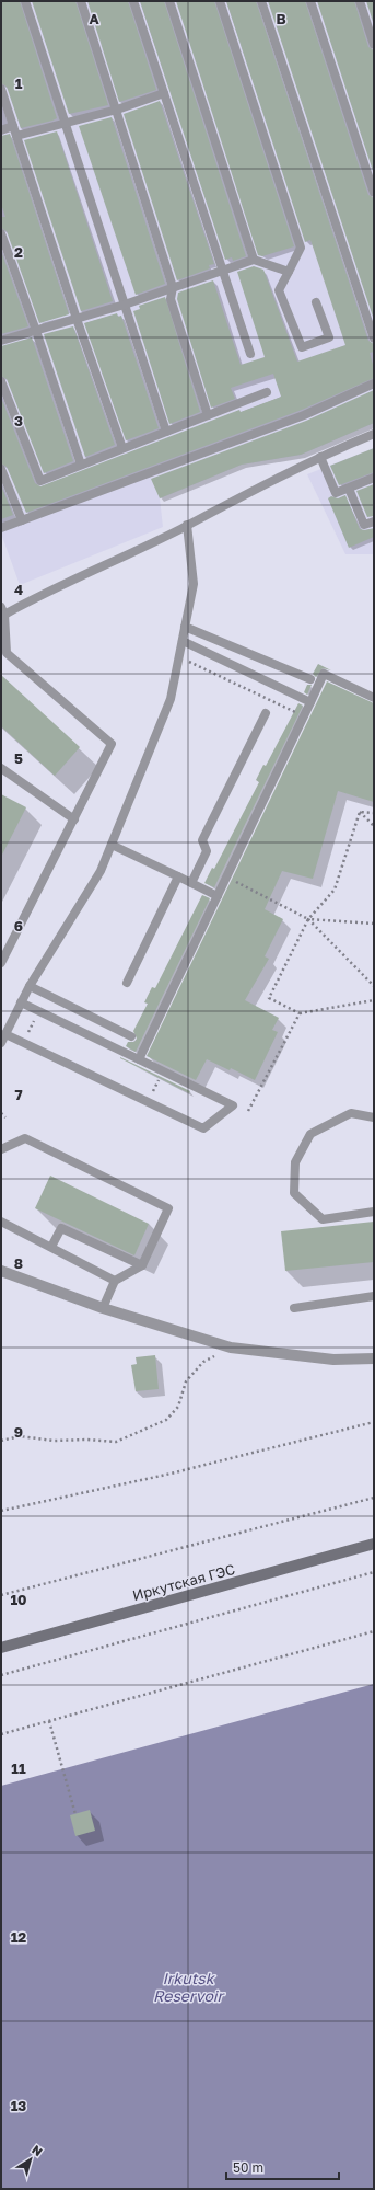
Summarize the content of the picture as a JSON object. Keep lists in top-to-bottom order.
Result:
{
  "streets": {
    "main road": ["Иркутская ГЭС"]
  },
  "water": ["Irkutsk Reservoir"],
  "scale_bar": "50 m",
  "north": "top right",
  "grid": {
    "columns": ["A", "B"],
    "rows": [
      "1",
      "2",
      "3",
      "4",
      "5",
      "6",
      "7",
      "8",
      "9",
      "10",
      "11",
      "12",
      "13"
    ]
  }
}
